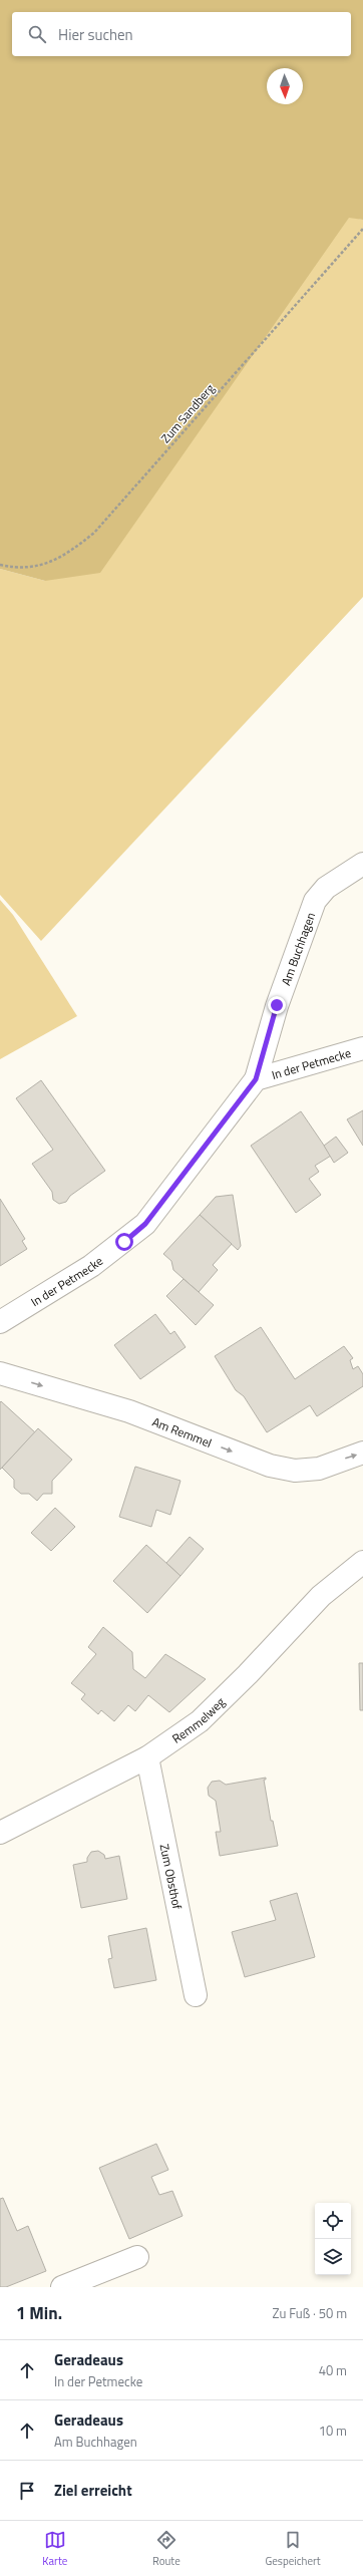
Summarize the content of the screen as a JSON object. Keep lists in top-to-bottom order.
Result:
{
  "streets": {
    "street": [
      "Am Buchhagen",
      "In der Petmecke",
      "Am Remmel",
      "Remmelweg",
      "Zum Obsthof"
    ],
    "path": ["Zum Sandberg"]
  },
  "crossings": [
    ["Am Buchhagen", "In der Petmecke"],
    ["Remmelweg", "Zum Obsthof"]
  ],
  "one_way": ["Am Remmel"],
  "north": "bottom",
  "page": {
    "search": "Hier suchen",
    "heading": ["1 Min.", "Zu Fuß · 50 m"],
    "list": [
      ["Geradeaus", "In der Petmecke", "40 m"],
      ["Geradeaus", "Am Buchhagen", "10 m"],
      "Ziel erreicht"
    ],
    "nav": ["Karte", "Route", "Gespeichert"]
  }
}
